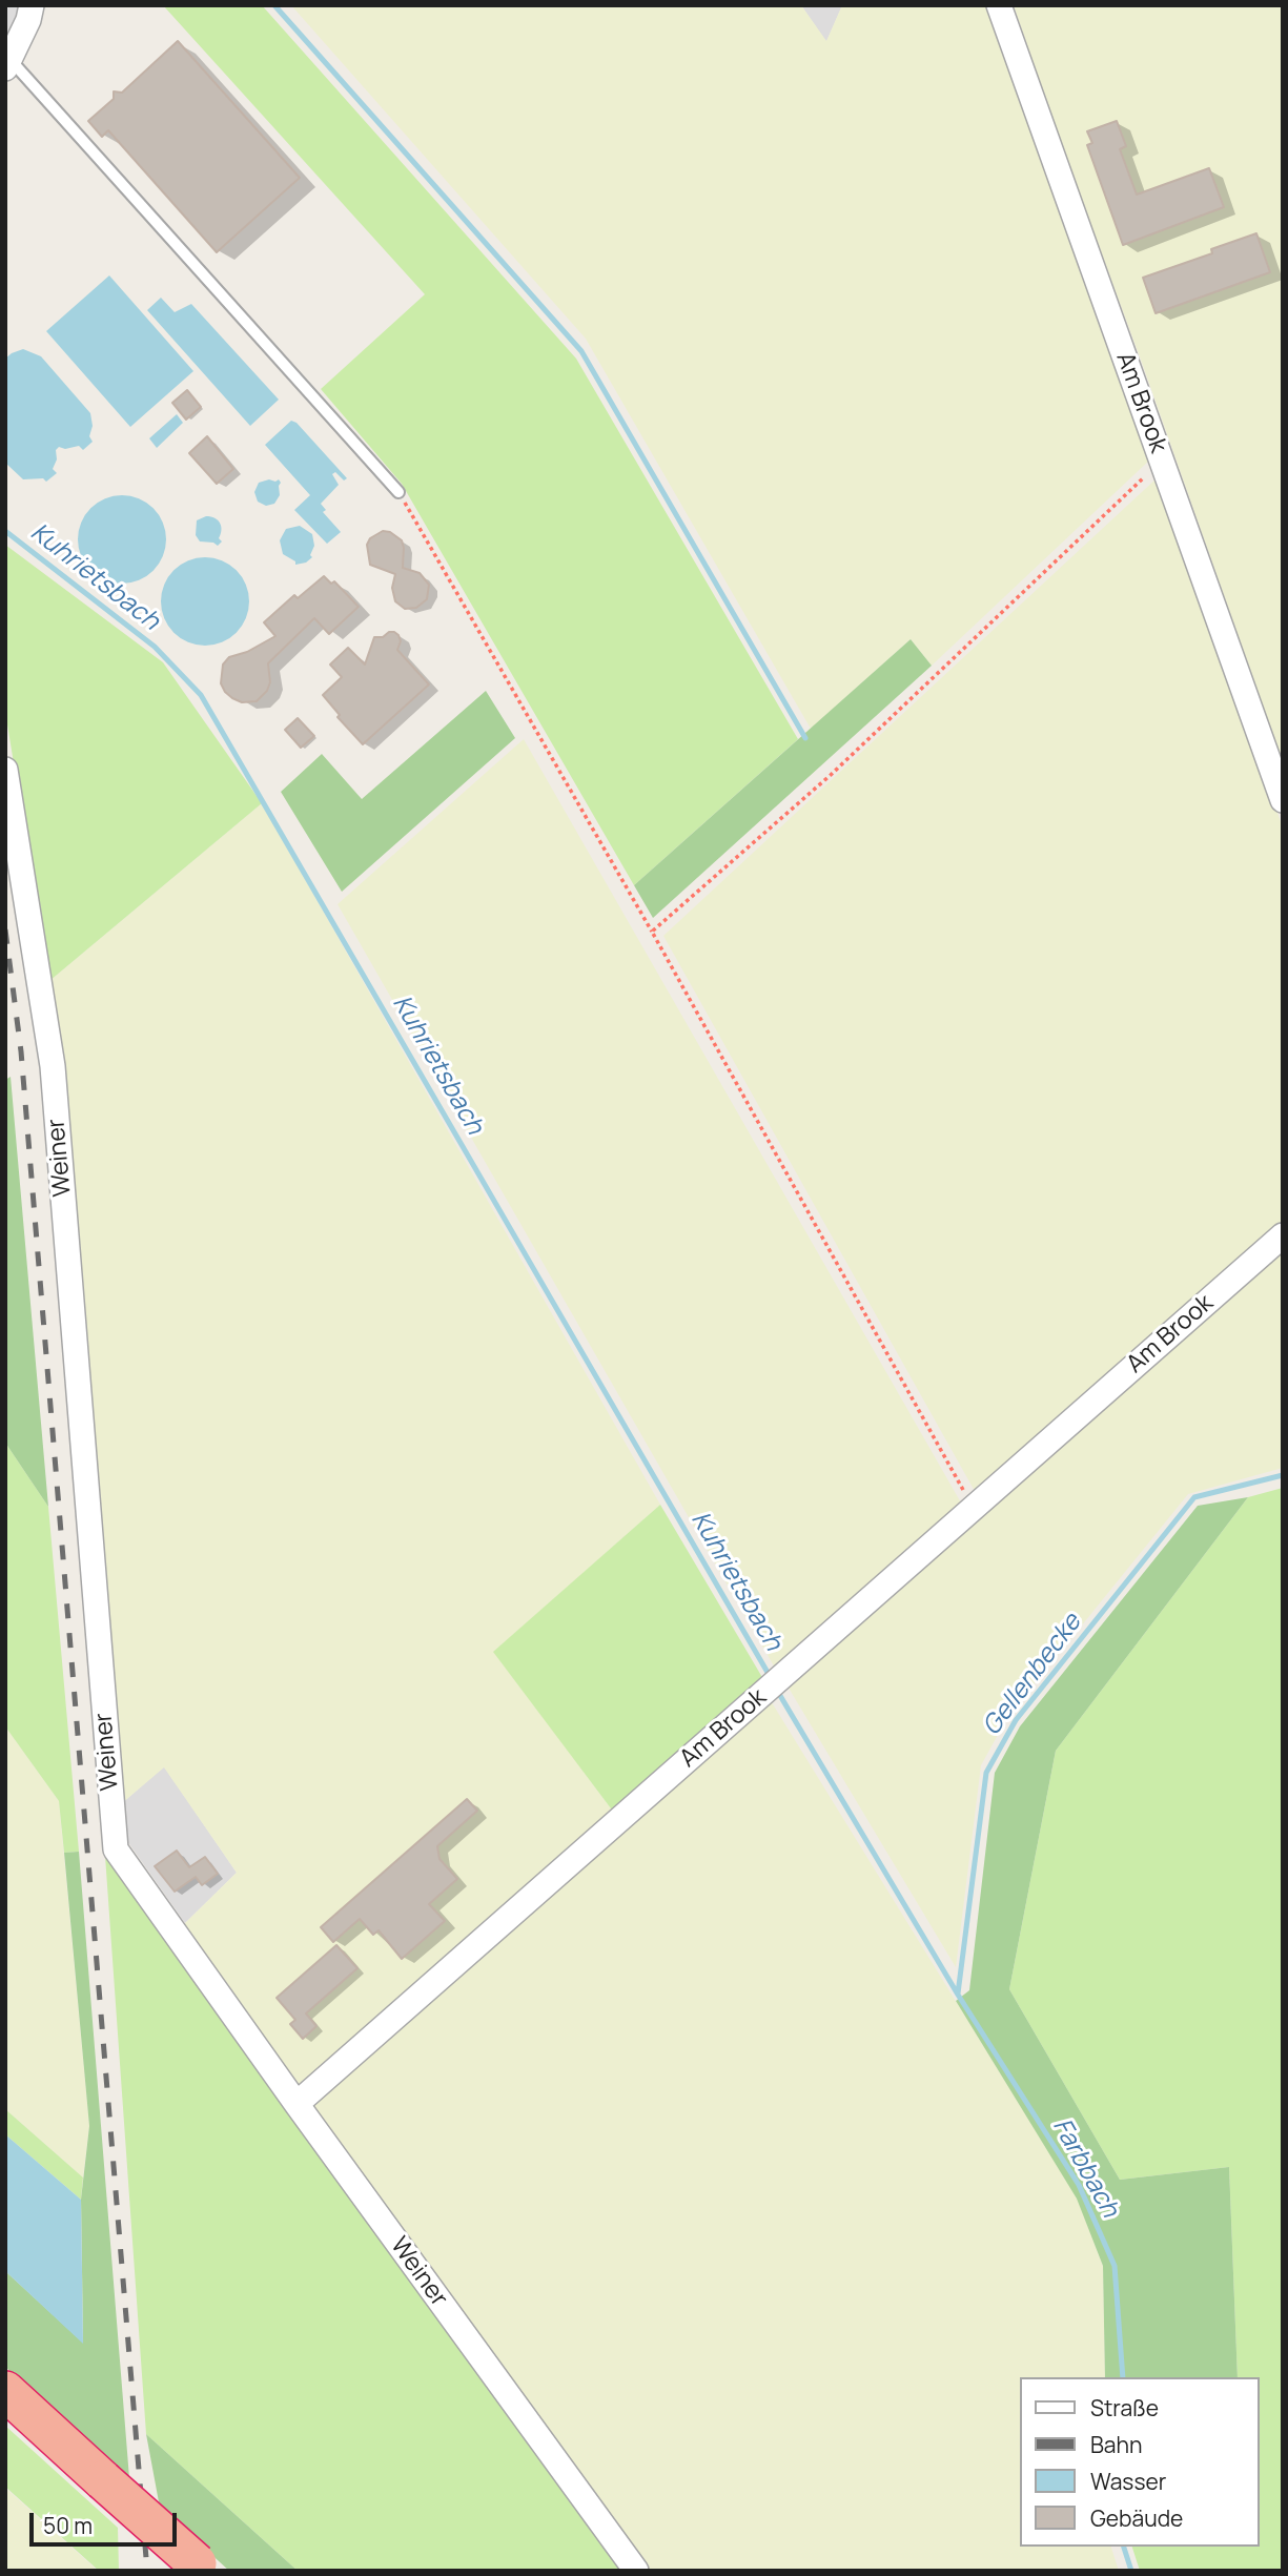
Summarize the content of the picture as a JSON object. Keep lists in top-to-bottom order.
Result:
{
  "streets": {
    "street": ["Am Brook", "Weiner"]
  },
  "crossings": [
    ["Am Brook", "Weiner"]
  ],
  "water": ["Kuhrietsbach", "Gellenbecke", "Farbbach"],
  "legend": [
    "Straße",
    "Bahn",
    "Wasser",
    "Gebäude"
  ],
  "scale_bar": "50 m"
}
